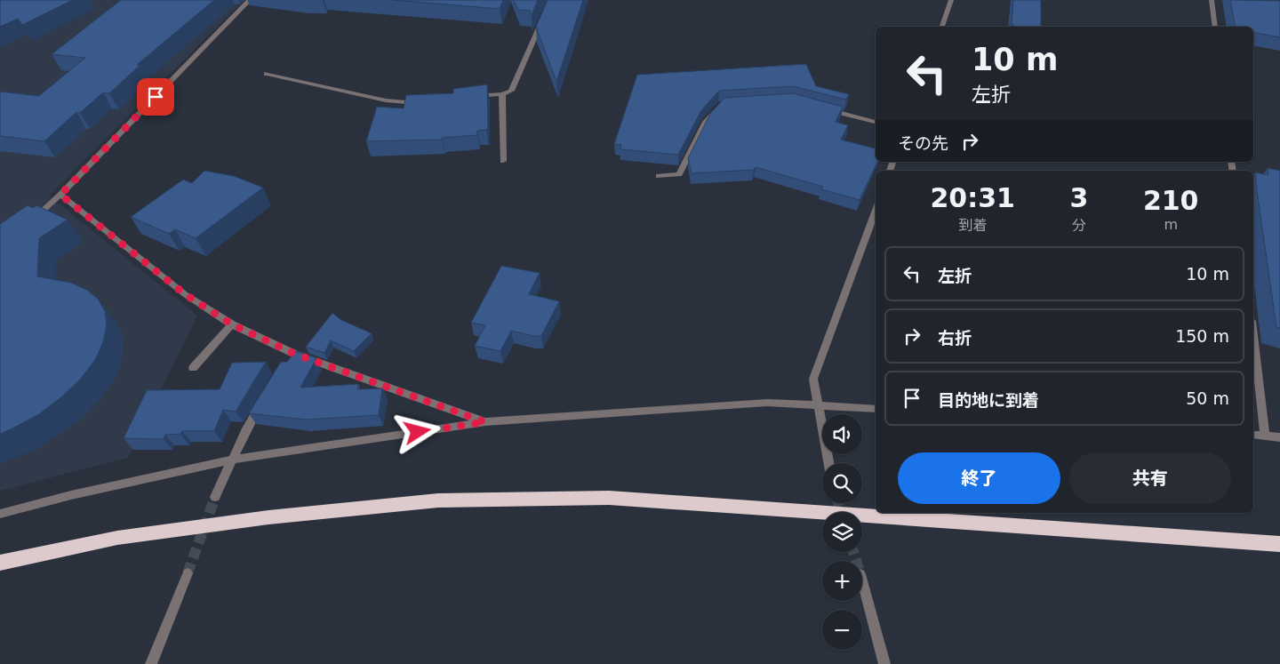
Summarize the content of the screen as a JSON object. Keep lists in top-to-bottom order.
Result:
{
  "page": {
    "turn": ["10 m", "左折"],
    "then": "その先",
    "eta": [
      "20:31",
      "到着",
      "3",
      "分",
      "210",
      "m"
    ],
    "list": [
      {
        "name": "左折",
        "value": "10 m"
      },
      {
        "name": "右折",
        "value": "150 m"
      },
      {
        "name": "目的地に到着",
        "value": "50 m"
      }
    ],
    "map_buttons": ["+", "−"],
    "buttons": ["終了", "共有"]
  }
}
